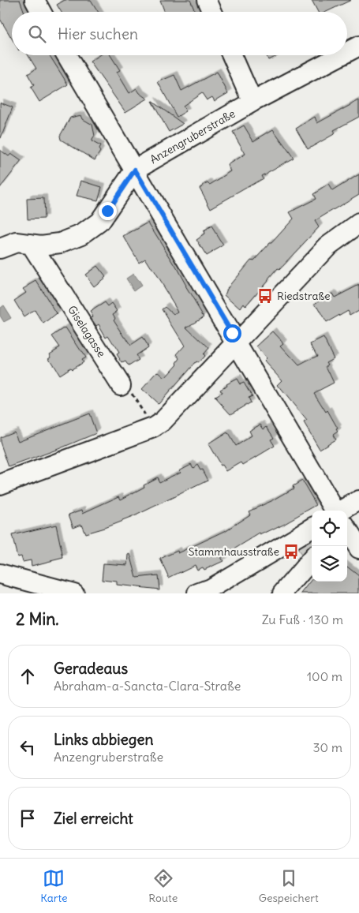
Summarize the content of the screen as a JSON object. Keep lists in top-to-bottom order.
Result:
{
  "streets": {
    "street": ["Anzengruberstraße", "Giselagasse"]
  },
  "crossings": [
    ["Anzengruberstraße", "Giselagasse"]
  ],
  "places": {
    "bus stop": ["Riedstraße", "Stammhausstraße"]
  },
  "page": {
    "search": "Hier suchen",
    "heading": ["2 Min.", "Zu Fuß · 130 m"],
    "list": [
      ["Geradeaus", "Abraham-a-Sancta-Clara-Straße", "100 m"],
      ["Links abbiegen", "Anzengruberstraße", "30 m"],
      "Ziel erreicht"
    ],
    "nav": ["Karte", "Route", "Gespeichert"]
  }
}
